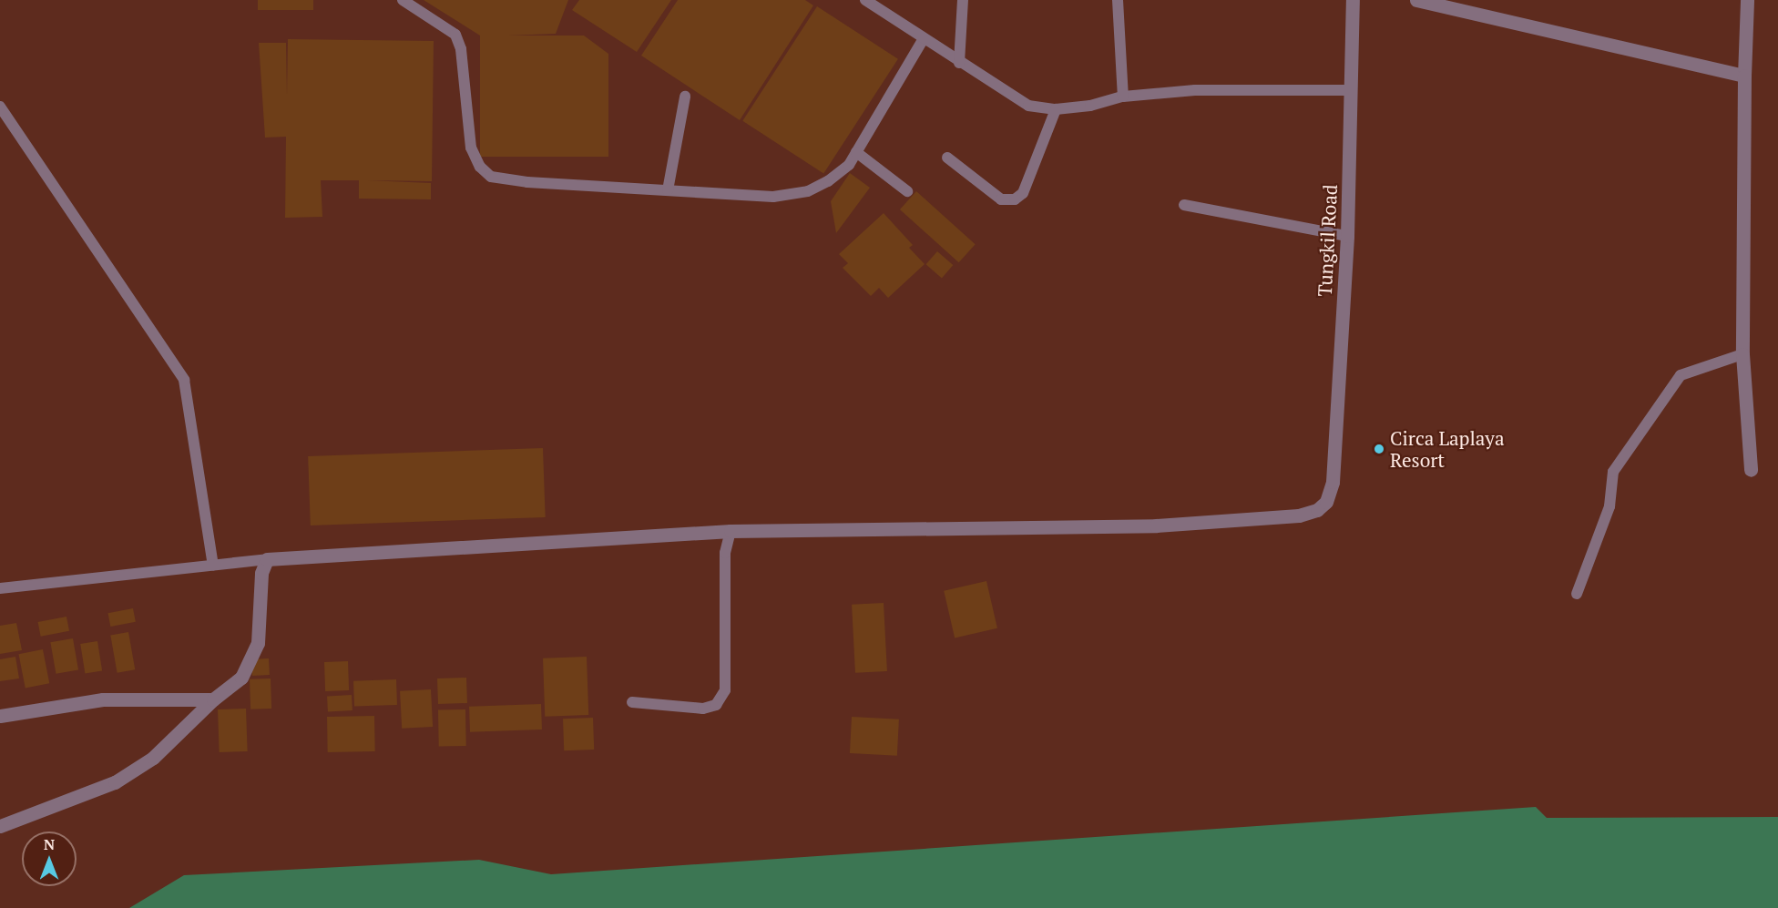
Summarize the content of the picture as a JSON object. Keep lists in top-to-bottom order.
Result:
{
  "streets": {
    "street": ["Tungkil Road"]
  },
  "places": ["Circa Laplaya Resort"],
  "north": "top"
}
